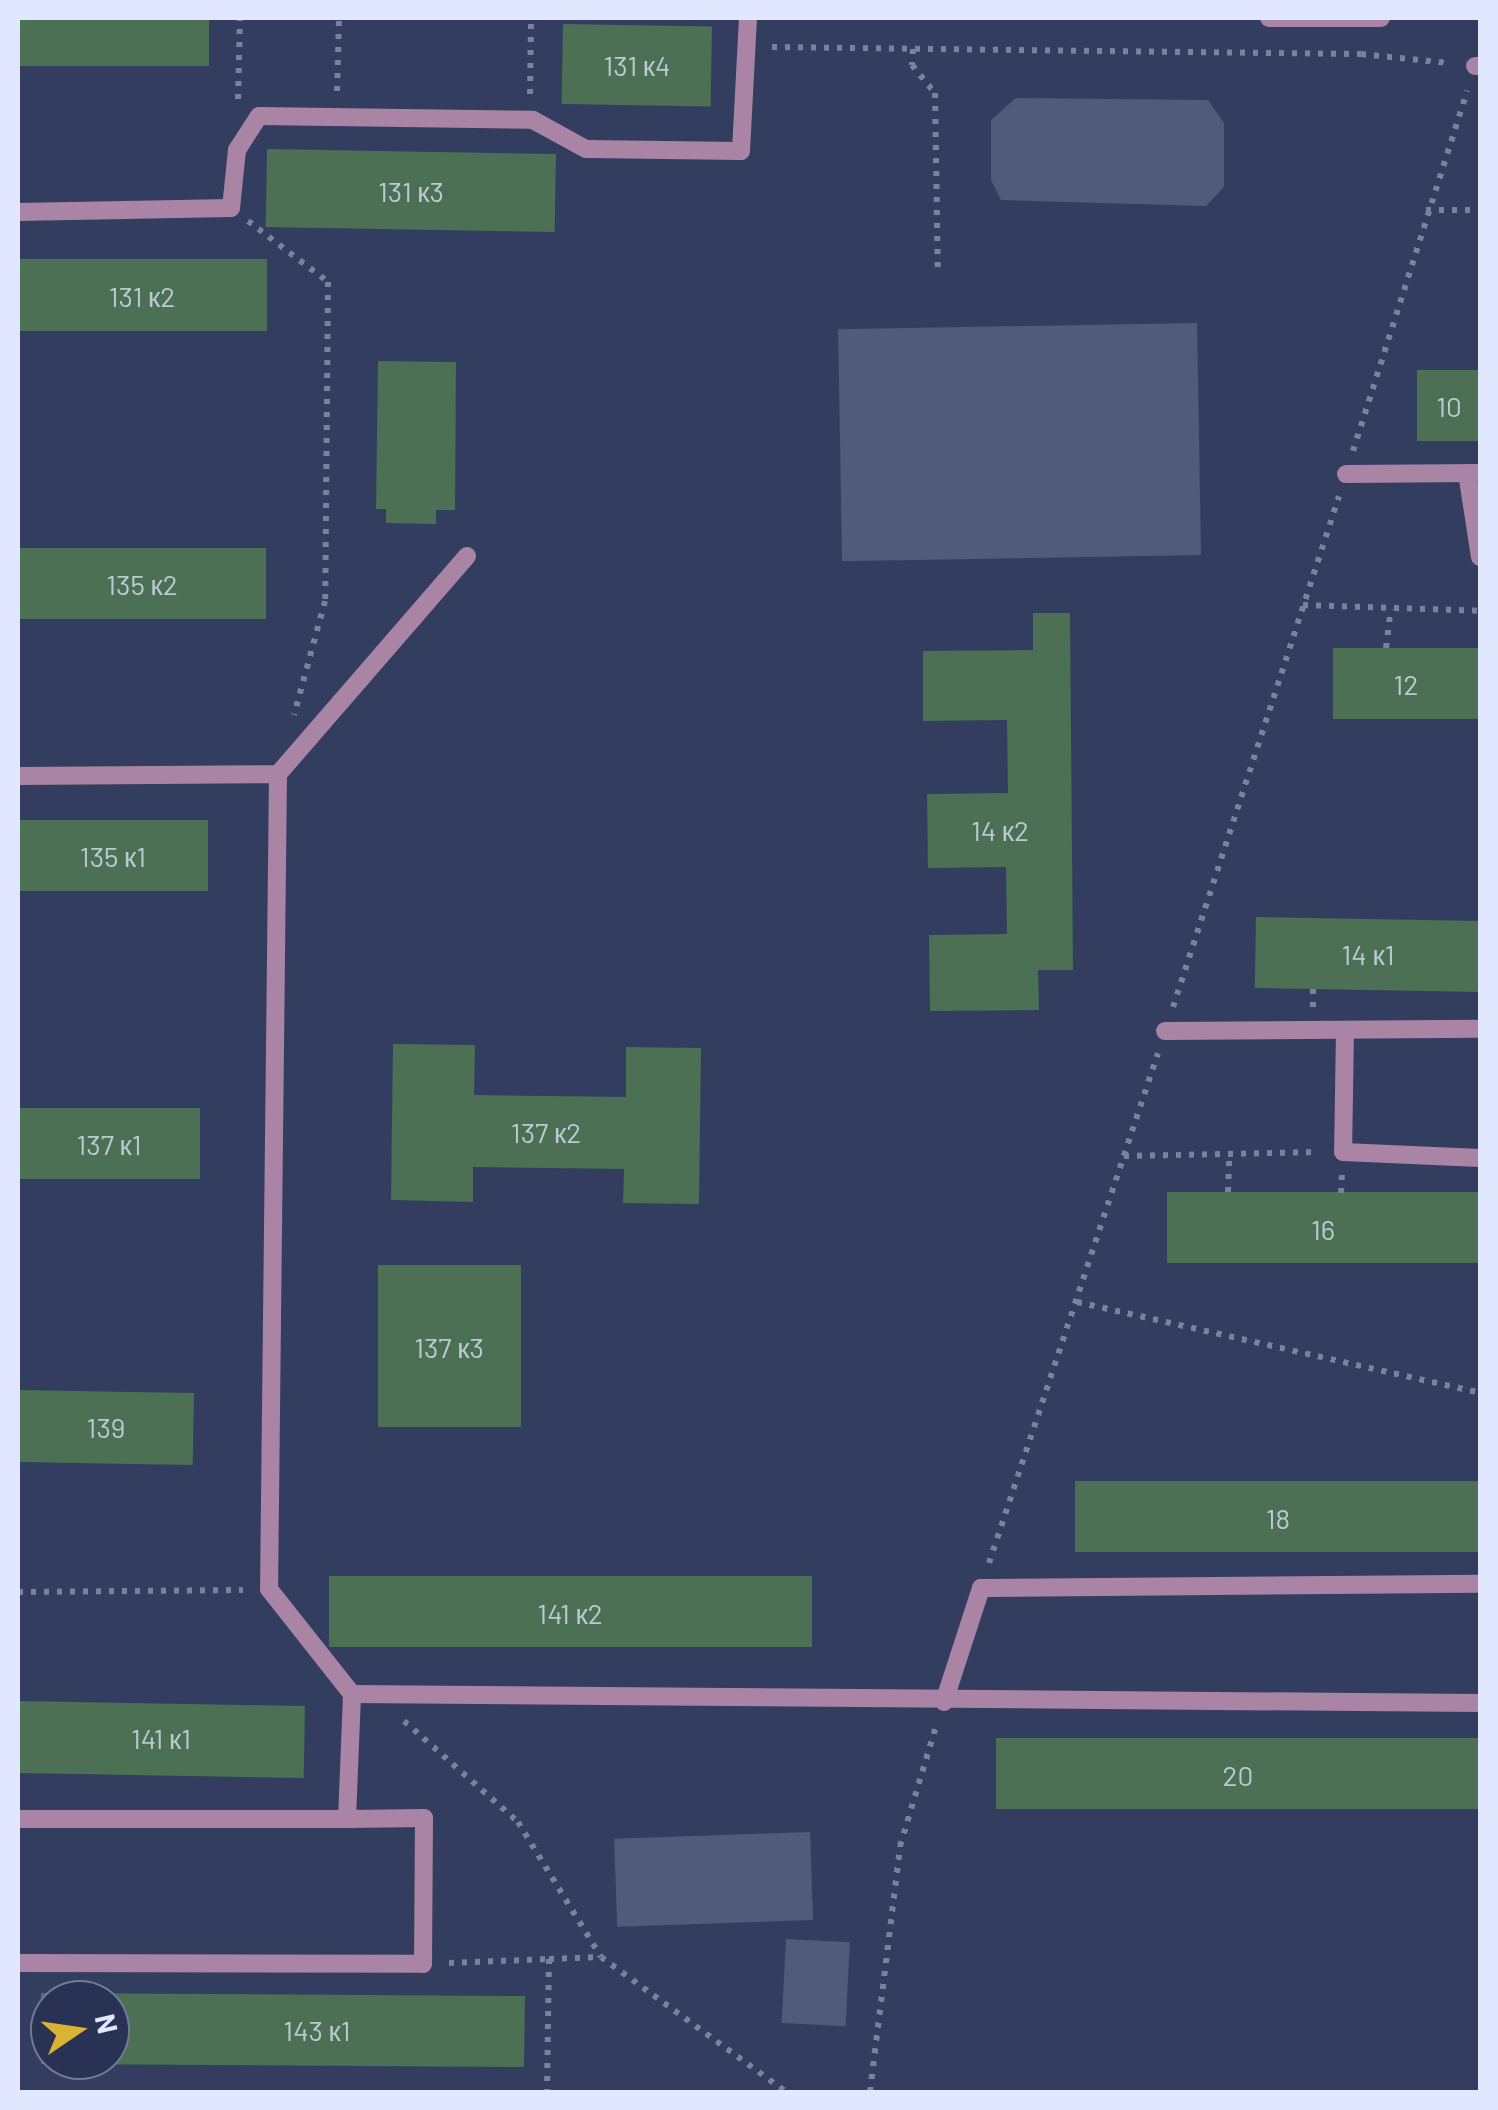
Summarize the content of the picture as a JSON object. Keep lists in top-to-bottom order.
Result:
{
  "house_numbers": [
    "131 к4",
    "131 к3",
    "131 к2",
    "10",
    "135 к2",
    "12",
    "14 к2",
    "135 к1",
    "14 к1",
    "137 к2",
    "137 к1",
    "16",
    "137 к3",
    "139",
    "18",
    "141 к2",
    "141 к1",
    "20",
    "143 к1"
  ],
  "north": "right"
}
